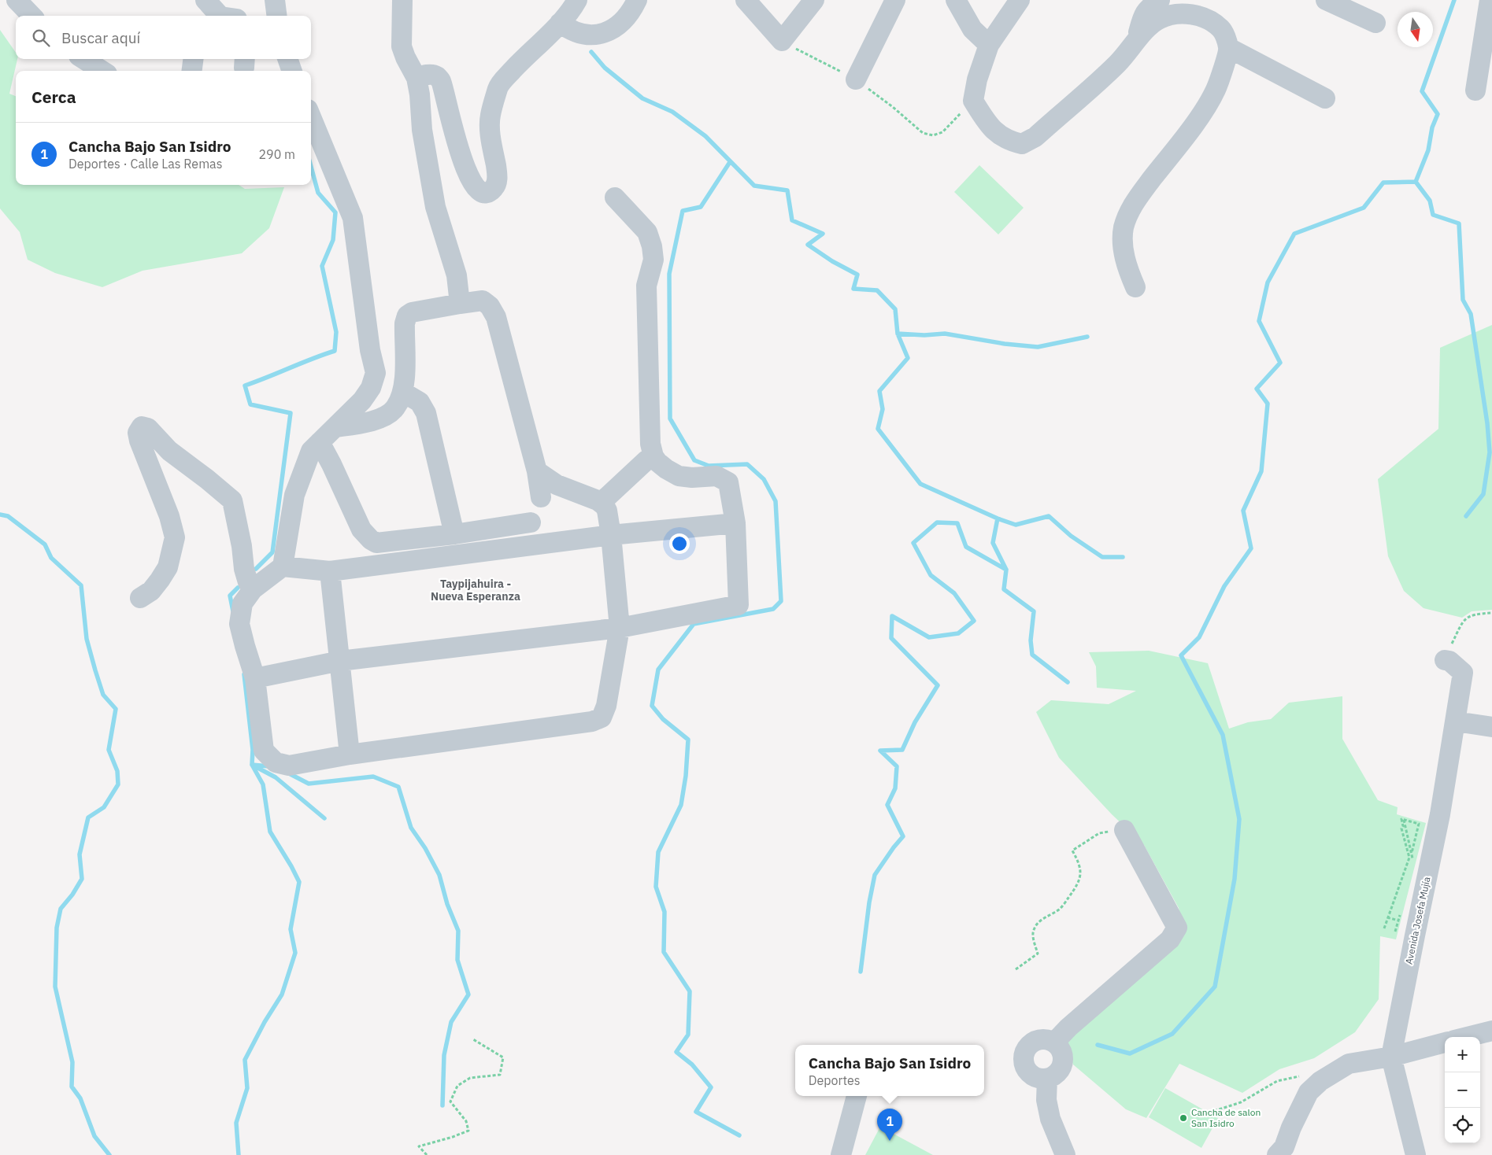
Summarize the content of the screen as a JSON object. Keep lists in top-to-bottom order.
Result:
{
  "streets": {
    "street": ["Avenida Josefa Mujía"]
  },
  "districts": ["Taypijahuira - Nueva Esperanza"],
  "places": ["Cancha de salon San Isidro"],
  "north": "bottom",
  "page": {
    "search": "Buscar aquí",
    "heading": "Cerca",
    "list": [
      {
        "mark": "1",
        "name": "Cancha Bajo San Isidro",
        "note": "Deportes · Calle Las Remas",
        "value": "290 m"
      }
    ],
    "map_buttons": ["+", "−"],
    "popup": ["Cancha Bajo San Isidro", "Deportes"],
    "pins": "1"
  }
}
